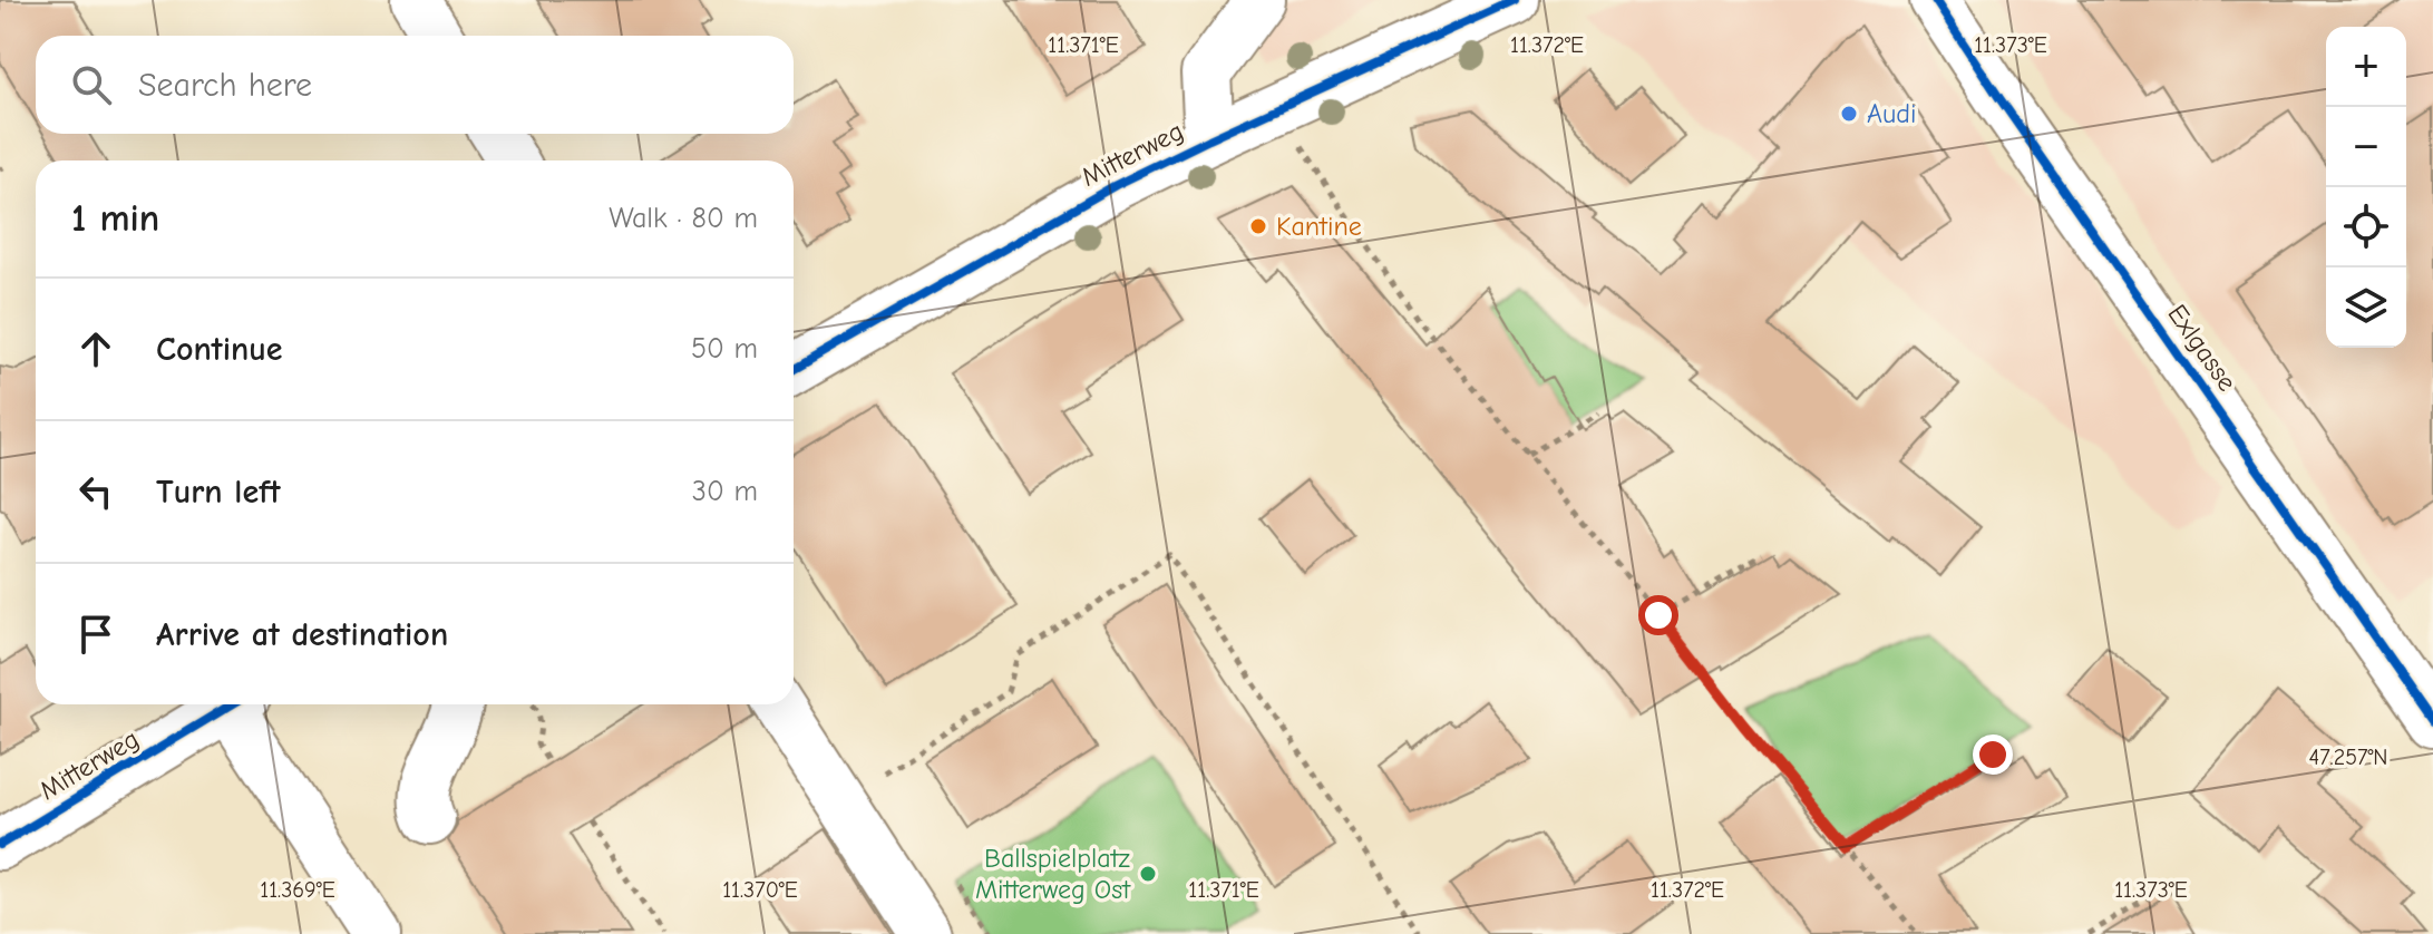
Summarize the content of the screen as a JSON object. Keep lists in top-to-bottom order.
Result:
{
  "streets": {
    "street": ["Mitterweg", "Exlgasse"]
  },
  "places": ["Audi", "Kantine", "Ballspielplatz Mitterweg Ost"],
  "page": {
    "map_buttons": ["+", "−"],
    "search": "Search here",
    "heading": ["1 min", "Walk · 80 m"],
    "list": [
      ["Continue", "50 m"],
      ["Turn left", "30 m"],
      "Arrive at destination"
    ]
  },
  "coordinates": [
    "11.371°E",
    "11.372°E",
    "11.373°E",
    "47.257°N",
    "11.369°E",
    "11.370°E"
  ]
}
